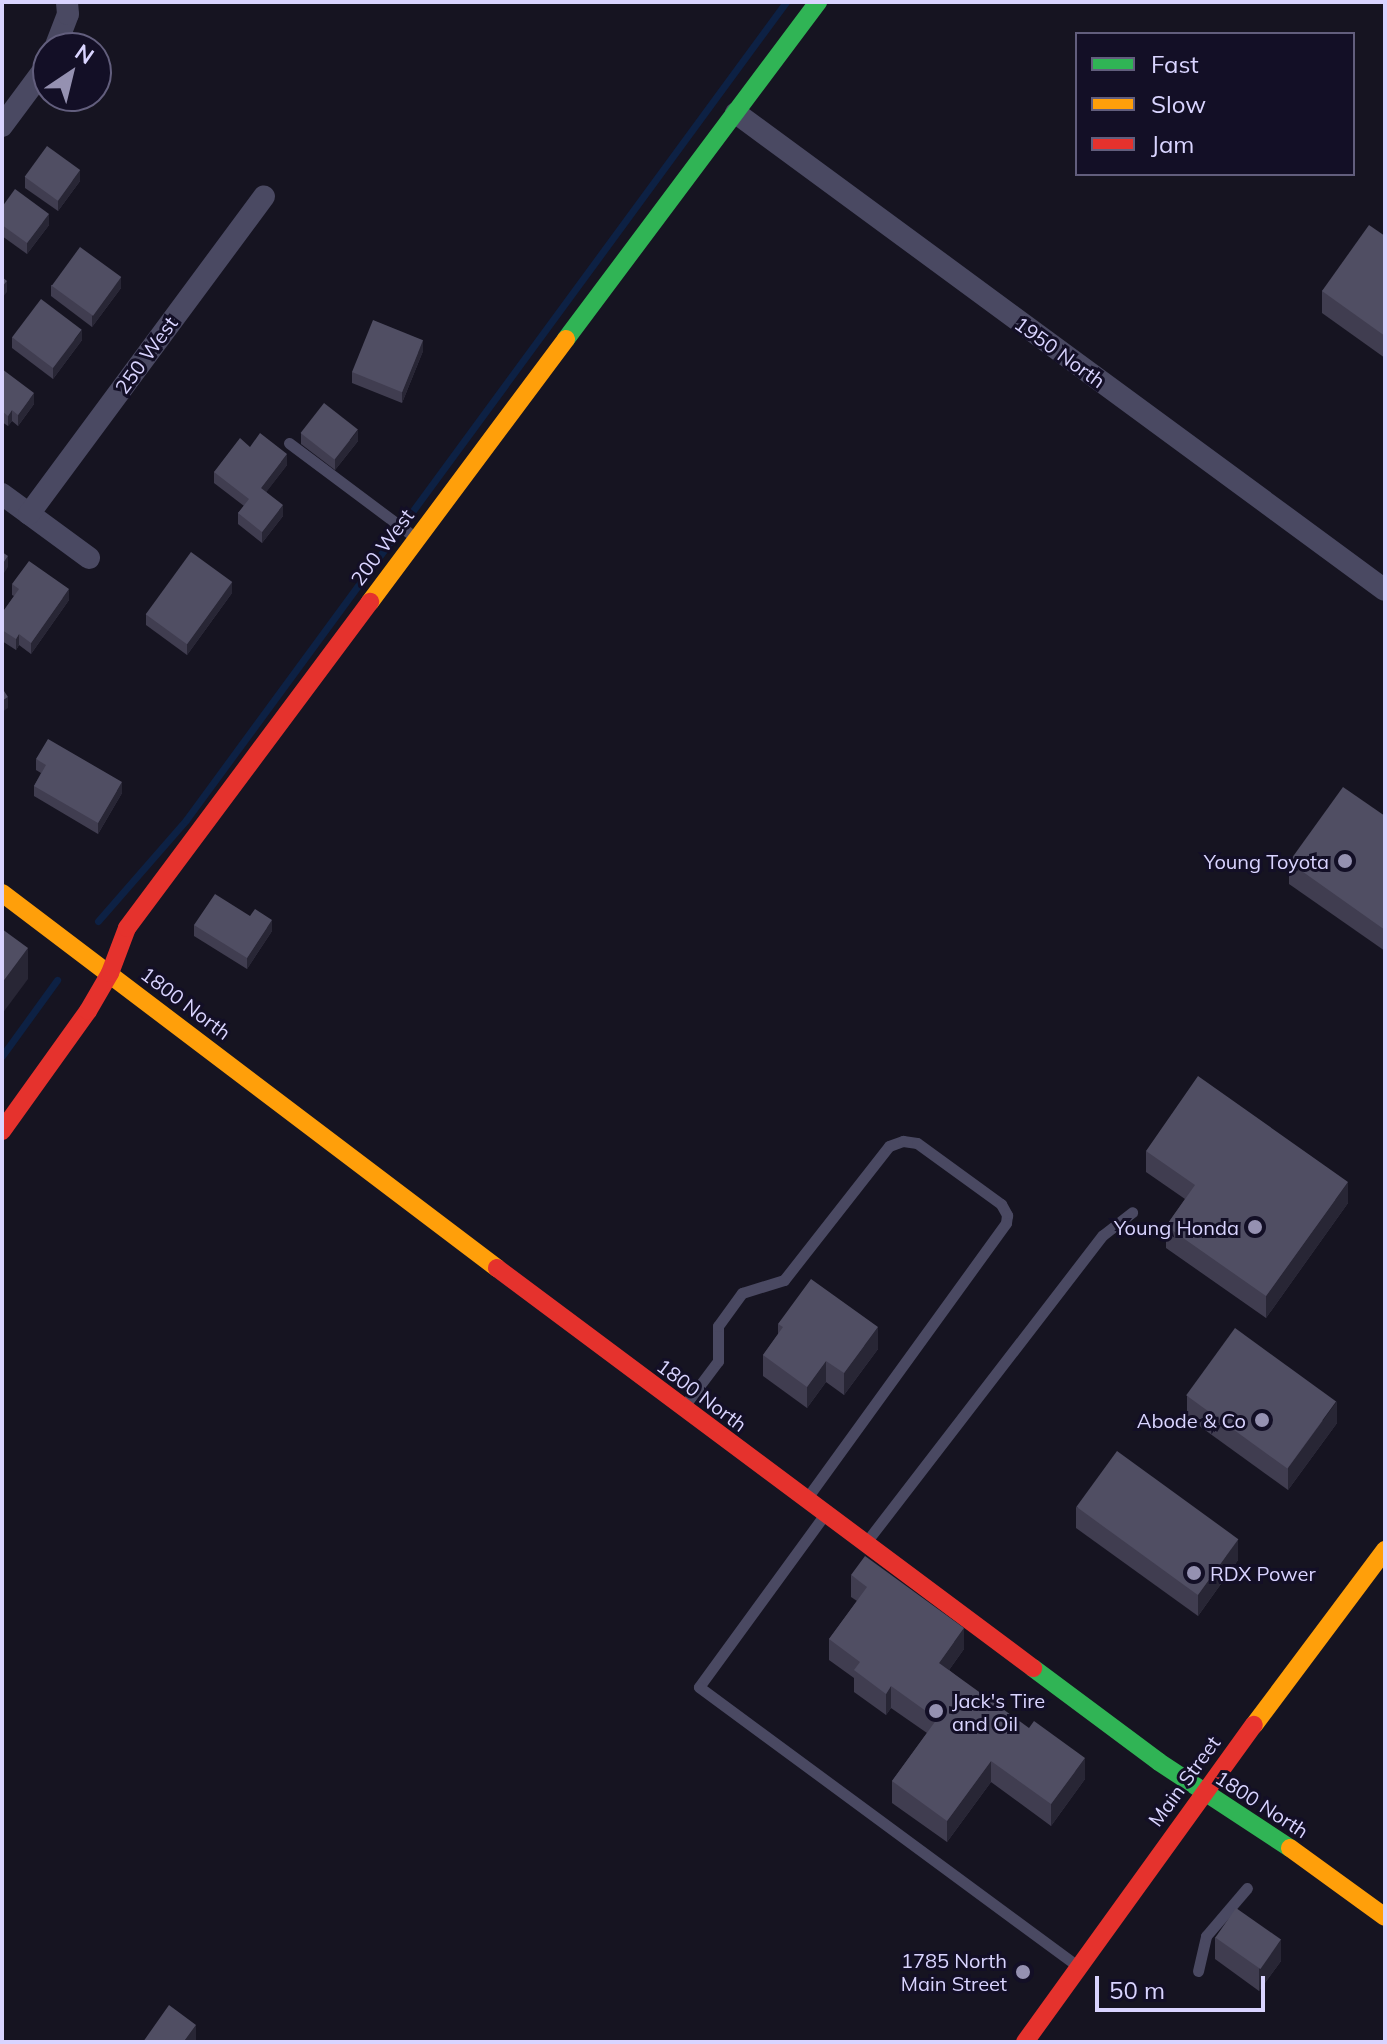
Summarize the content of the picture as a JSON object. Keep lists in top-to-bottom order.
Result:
{
  "streets": {
    "street": [
      "1950 North",
      "250 West",
      "200 West",
      "1800 North",
      "Main Street"
    ]
  },
  "crossings": [
    ["1950 North", "200 West"],
    ["200 West", "1800 North"],
    ["1800 North", "Main Street"]
  ],
  "places": [
    "Young Toyota",
    "Young Honda",
    "Abode & Co",
    "RDX Power",
    "Jack's Tire and Oil",
    "1785 North Main Street"
  ],
  "legend": ["Fast", "Slow", "Jam"],
  "scale_bar": "50 m",
  "north": "top right"
}
